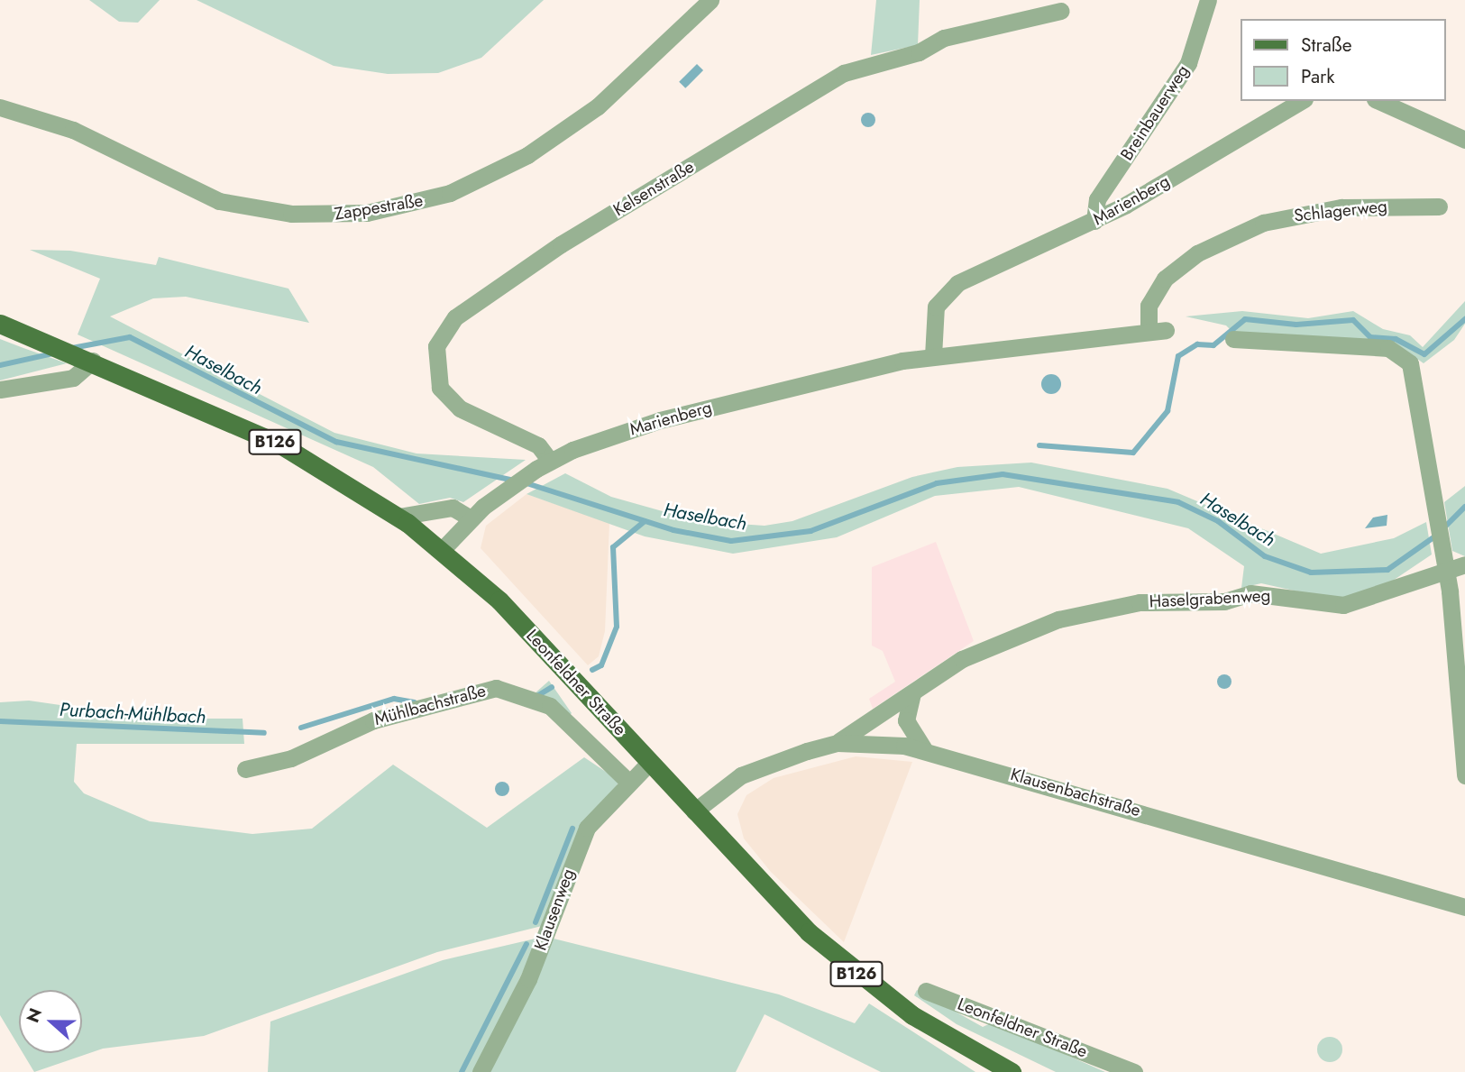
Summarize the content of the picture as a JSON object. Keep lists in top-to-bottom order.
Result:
{
  "streets": {
    "main road": ["B126", "Leonfeldner Straße"],
    "street": [
      "Breinbauerweg",
      "Kelsenstraße",
      "Marienberg",
      "Zappestraße",
      "Schlagerweg",
      "Haselgrabenweg",
      "Mühlbachstraße",
      "Klausenbachstraße",
      "Klausenweg"
    ]
  },
  "crossings": [
    ["Breinbauerweg", "Marienberg"],
    ["Kelsenstraße", "Marienberg"],
    ["Marienberg", "Schlagerweg"],
    ["Marienberg", "Leonfeldner Straße"],
    ["Haselgrabenweg", "Klausenbachstraße"],
    ["Leonfeldner Straße", "Klausenbachstraße"],
    ["Leonfeldner Straße", "Klausenweg"],
    ["Mühlbachstraße", "Klausenweg"]
  ],
  "water": ["Haselbach", "Purbach-Mühlbach"],
  "legend": ["Straße", "Park"],
  "north": "left"
}
